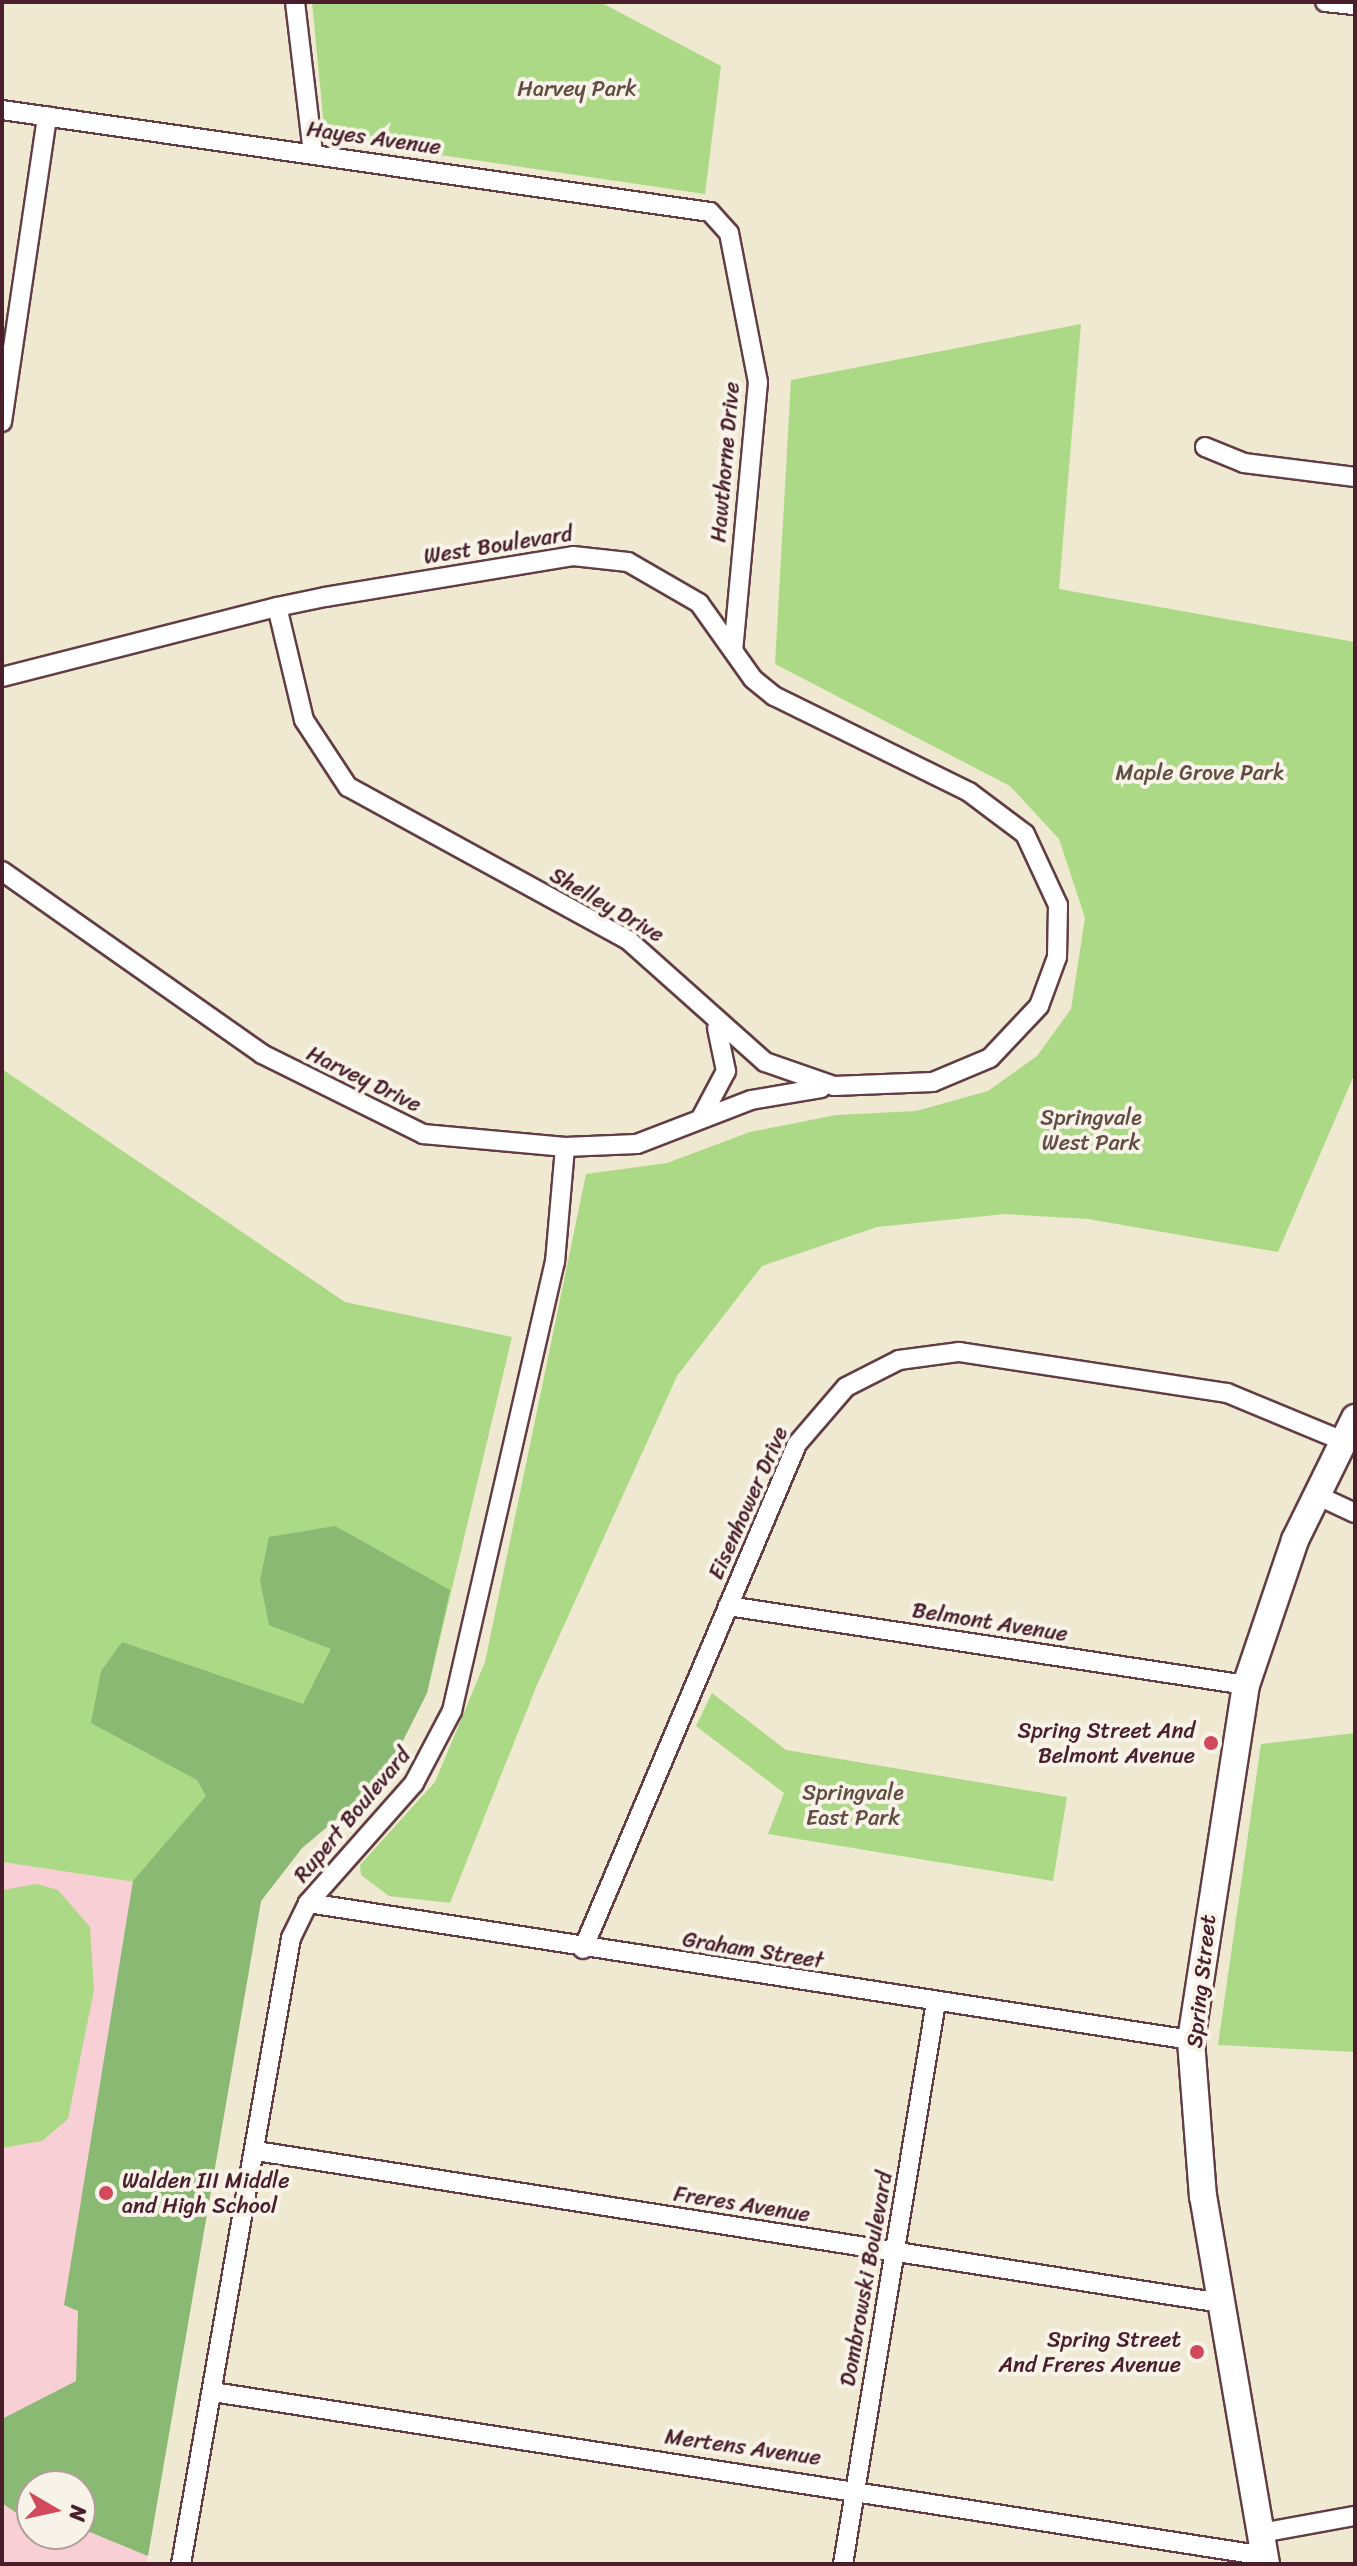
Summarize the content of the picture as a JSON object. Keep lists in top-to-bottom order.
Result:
{
  "streets": {
    "main road": ["Spring Street"],
    "street": [
      "Hayes Avenue",
      "Hawthorne Drive",
      "West Boulevard",
      "Shelley Drive",
      "Harvey Drive",
      "Eisenhower Drive",
      "Belmont Avenue",
      "Rupert Boulevard",
      "Graham Street",
      "Freres Avenue",
      "Dombrowski Boulevard",
      "Mertens Avenue"
    ]
  },
  "crossings": [
    ["Hayes Avenue", "Hawthorne Drive"],
    ["Hawthorne Drive", "West Boulevard"],
    ["West Boulevard", "Shelley Drive"],
    ["Shelley Drive", "Harvey Drive"],
    ["Harvey Drive", "Rupert Boulevard"],
    ["Eisenhower Drive", "Belmont Avenue"],
    ["Eisenhower Drive", "Graham Street"],
    ["Eisenhower Drive", "Spring Street"],
    ["Belmont Avenue", "Spring Street"],
    ["Rupert Boulevard", "Graham Street"],
    ["Rupert Boulevard", "Freres Avenue"],
    ["Rupert Boulevard", "Mertens Avenue"],
    ["Graham Street", "Spring Street"],
    ["Graham Street", "Dombrowski Boulevard"],
    ["Spring Street", "Freres Avenue"],
    ["Spring Street", "Mertens Avenue"],
    ["Freres Avenue", "Dombrowski Boulevard"],
    ["Dombrowski Boulevard", "Mertens Avenue"]
  ],
  "parks": [
    "Harvey Park",
    "Maple Grove Park",
    "Springvale West Park",
    "Springvale East Park"
  ],
  "places": ["Spring Street And Belmont Avenue", "Walden III Middle and High School", "Spring Street And Freres Avenue"],
  "north": "right"
}
